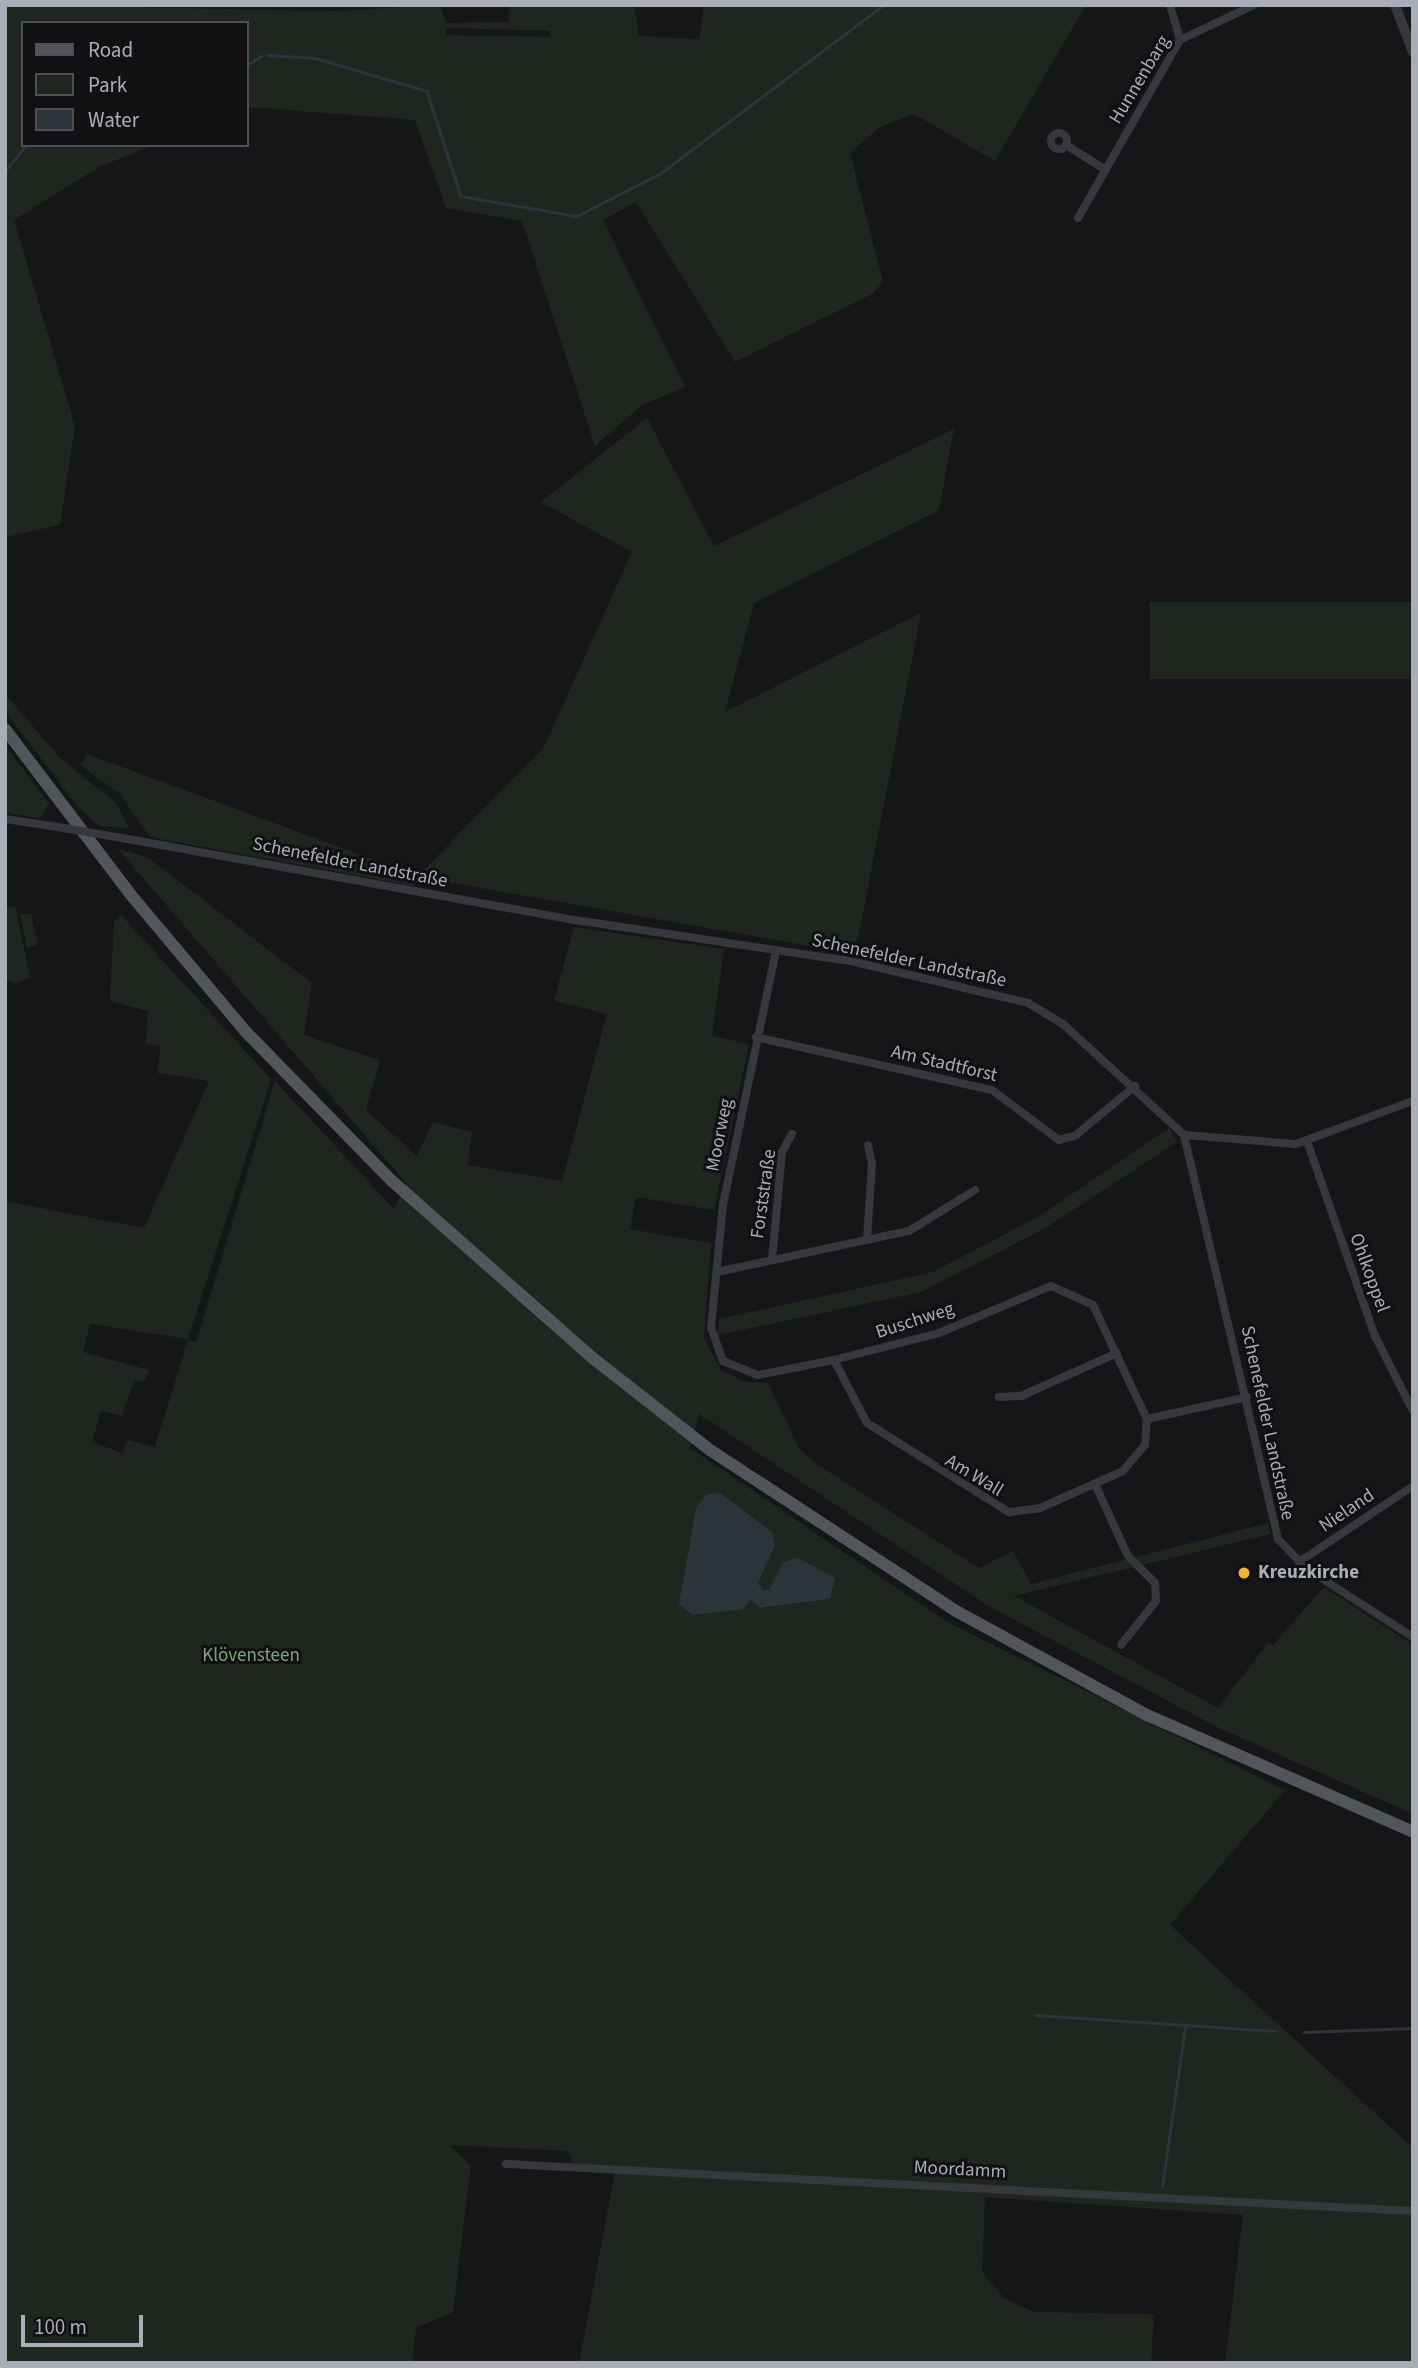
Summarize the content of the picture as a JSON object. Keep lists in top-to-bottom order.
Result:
{
  "streets": {
    "street": [
      "Hunnenbarg",
      "Schenefelder Landstraße",
      "Am Stadtforst",
      "Moorweg",
      "Forststraße",
      "Ohlkoppel",
      "Buschweg",
      "Am Wall",
      "Nieland",
      "Moordamm"
    ]
  },
  "crossings": [
    ["Schenefelder Landstraße", "Am Stadtforst"],
    ["Schenefelder Landstraße", "Moorweg"],
    ["Schenefelder Landstraße", "Nieland"],
    ["Am Stadtforst", "Moorweg"],
    ["Moorweg", "Forststraße"],
    ["Moorweg", "Buschweg"],
    ["Buschweg", "Am Wall"]
  ],
  "parks": ["Klövensteen"],
  "places": ["Kreuzkirche"],
  "legend": ["Road", "Park", "Water"],
  "scale_bar": "100 m"
}
